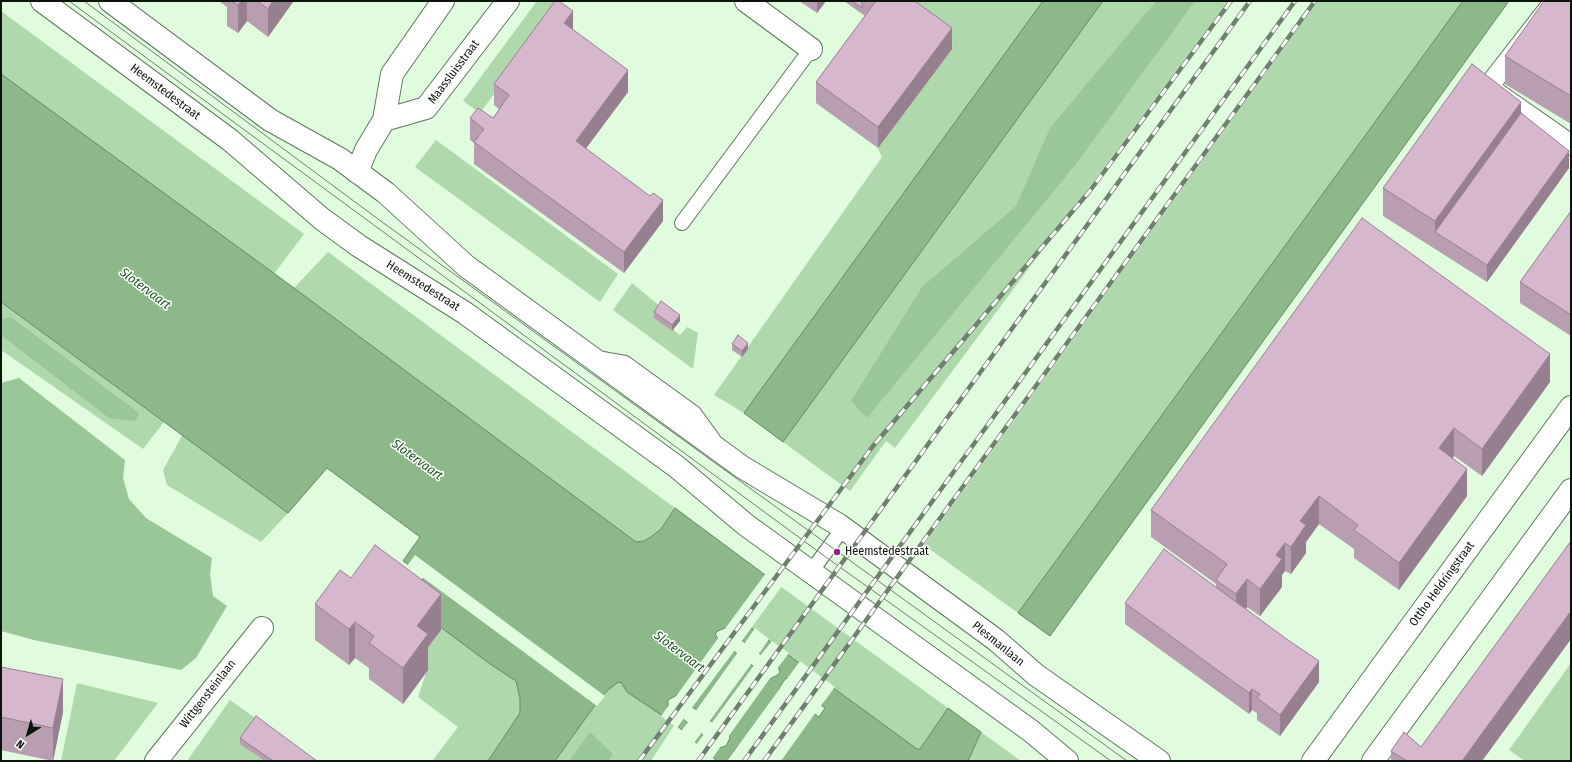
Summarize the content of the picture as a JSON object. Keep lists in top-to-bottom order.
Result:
{
  "streets": {
    "street": [
      "Maassluisstraat",
      "Heemstedestraat",
      "Ottho Heldringstraat",
      "Plesmanlaan",
      "Wittgensteinlaan"
    ]
  },
  "water": ["Slotervaart"],
  "places": ["Heemstedestraat"],
  "north": "bottom left"
}
